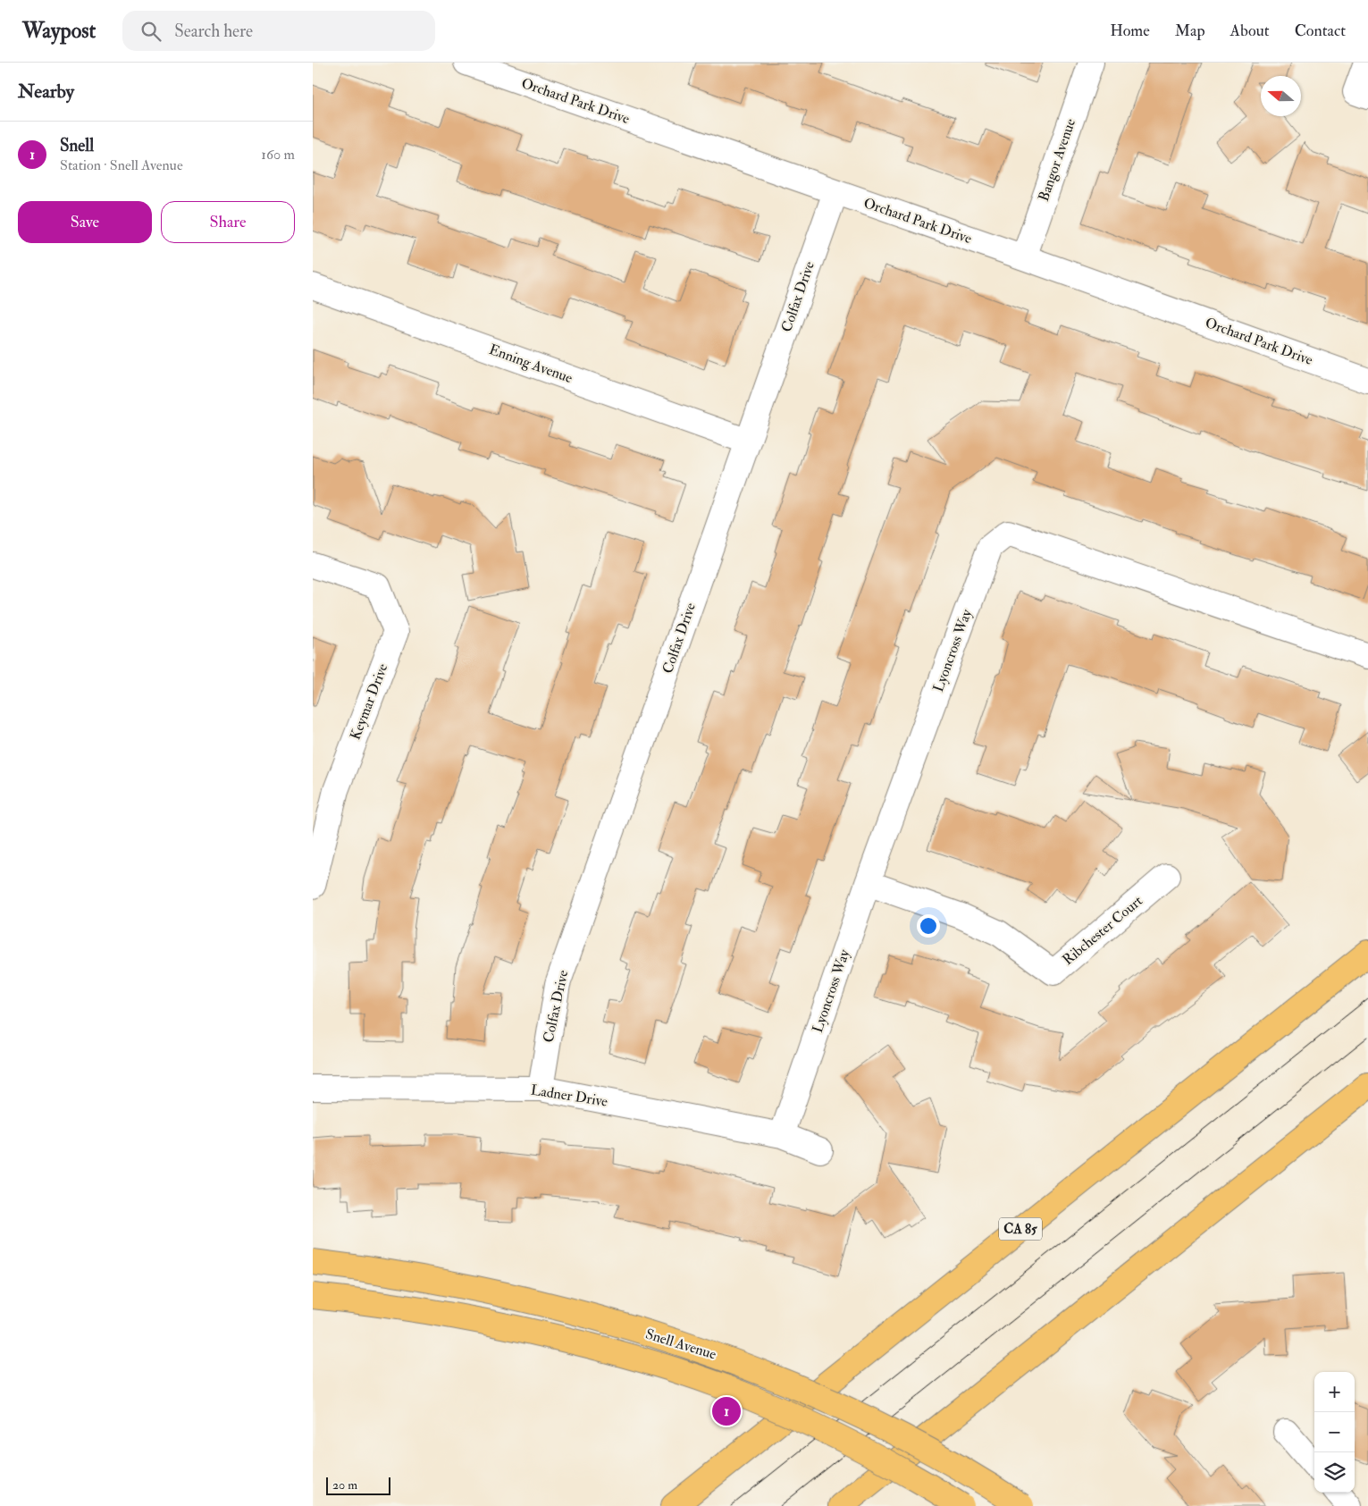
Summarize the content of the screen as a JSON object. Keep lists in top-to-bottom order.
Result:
{
  "streets": {
    "main road": ["CA 85", "Snell Avenue"],
    "street": [
      "Orchard Park Drive",
      "Bangor Avenue",
      "Colfax Drive",
      "Enning Avenue",
      "Lyoncross Way",
      "Keymar Drive",
      "Ribchester Court",
      "Ladner Drive"
    ]
  },
  "crossings": [
    ["Orchard Park Drive", "Bangor Avenue"],
    ["Orchard Park Drive", "Colfax Drive"],
    ["Colfax Drive", "Enning Avenue"],
    ["Colfax Drive", "Ladner Drive"],
    ["Lyoncross Way", "Ribchester Court"],
    ["Lyoncross Way", "Ladner Drive"]
  ],
  "scale_bar": "20 m",
  "north": "left",
  "page": {
    "header": "Waypost",
    "search": "Search here",
    "nav": [
      "Home",
      "Map",
      "About",
      "Contact"
    ],
    "heading": "Nearby",
    "list": [
      {
        "mark": "1",
        "name": "Snell",
        "note": "Station · Snell Avenue",
        "value": "160 m"
      }
    ],
    "buttons": ["Save", "Share"],
    "map_buttons": ["+", "−"],
    "pins": "1",
    "scale": "20 m"
  }
}
